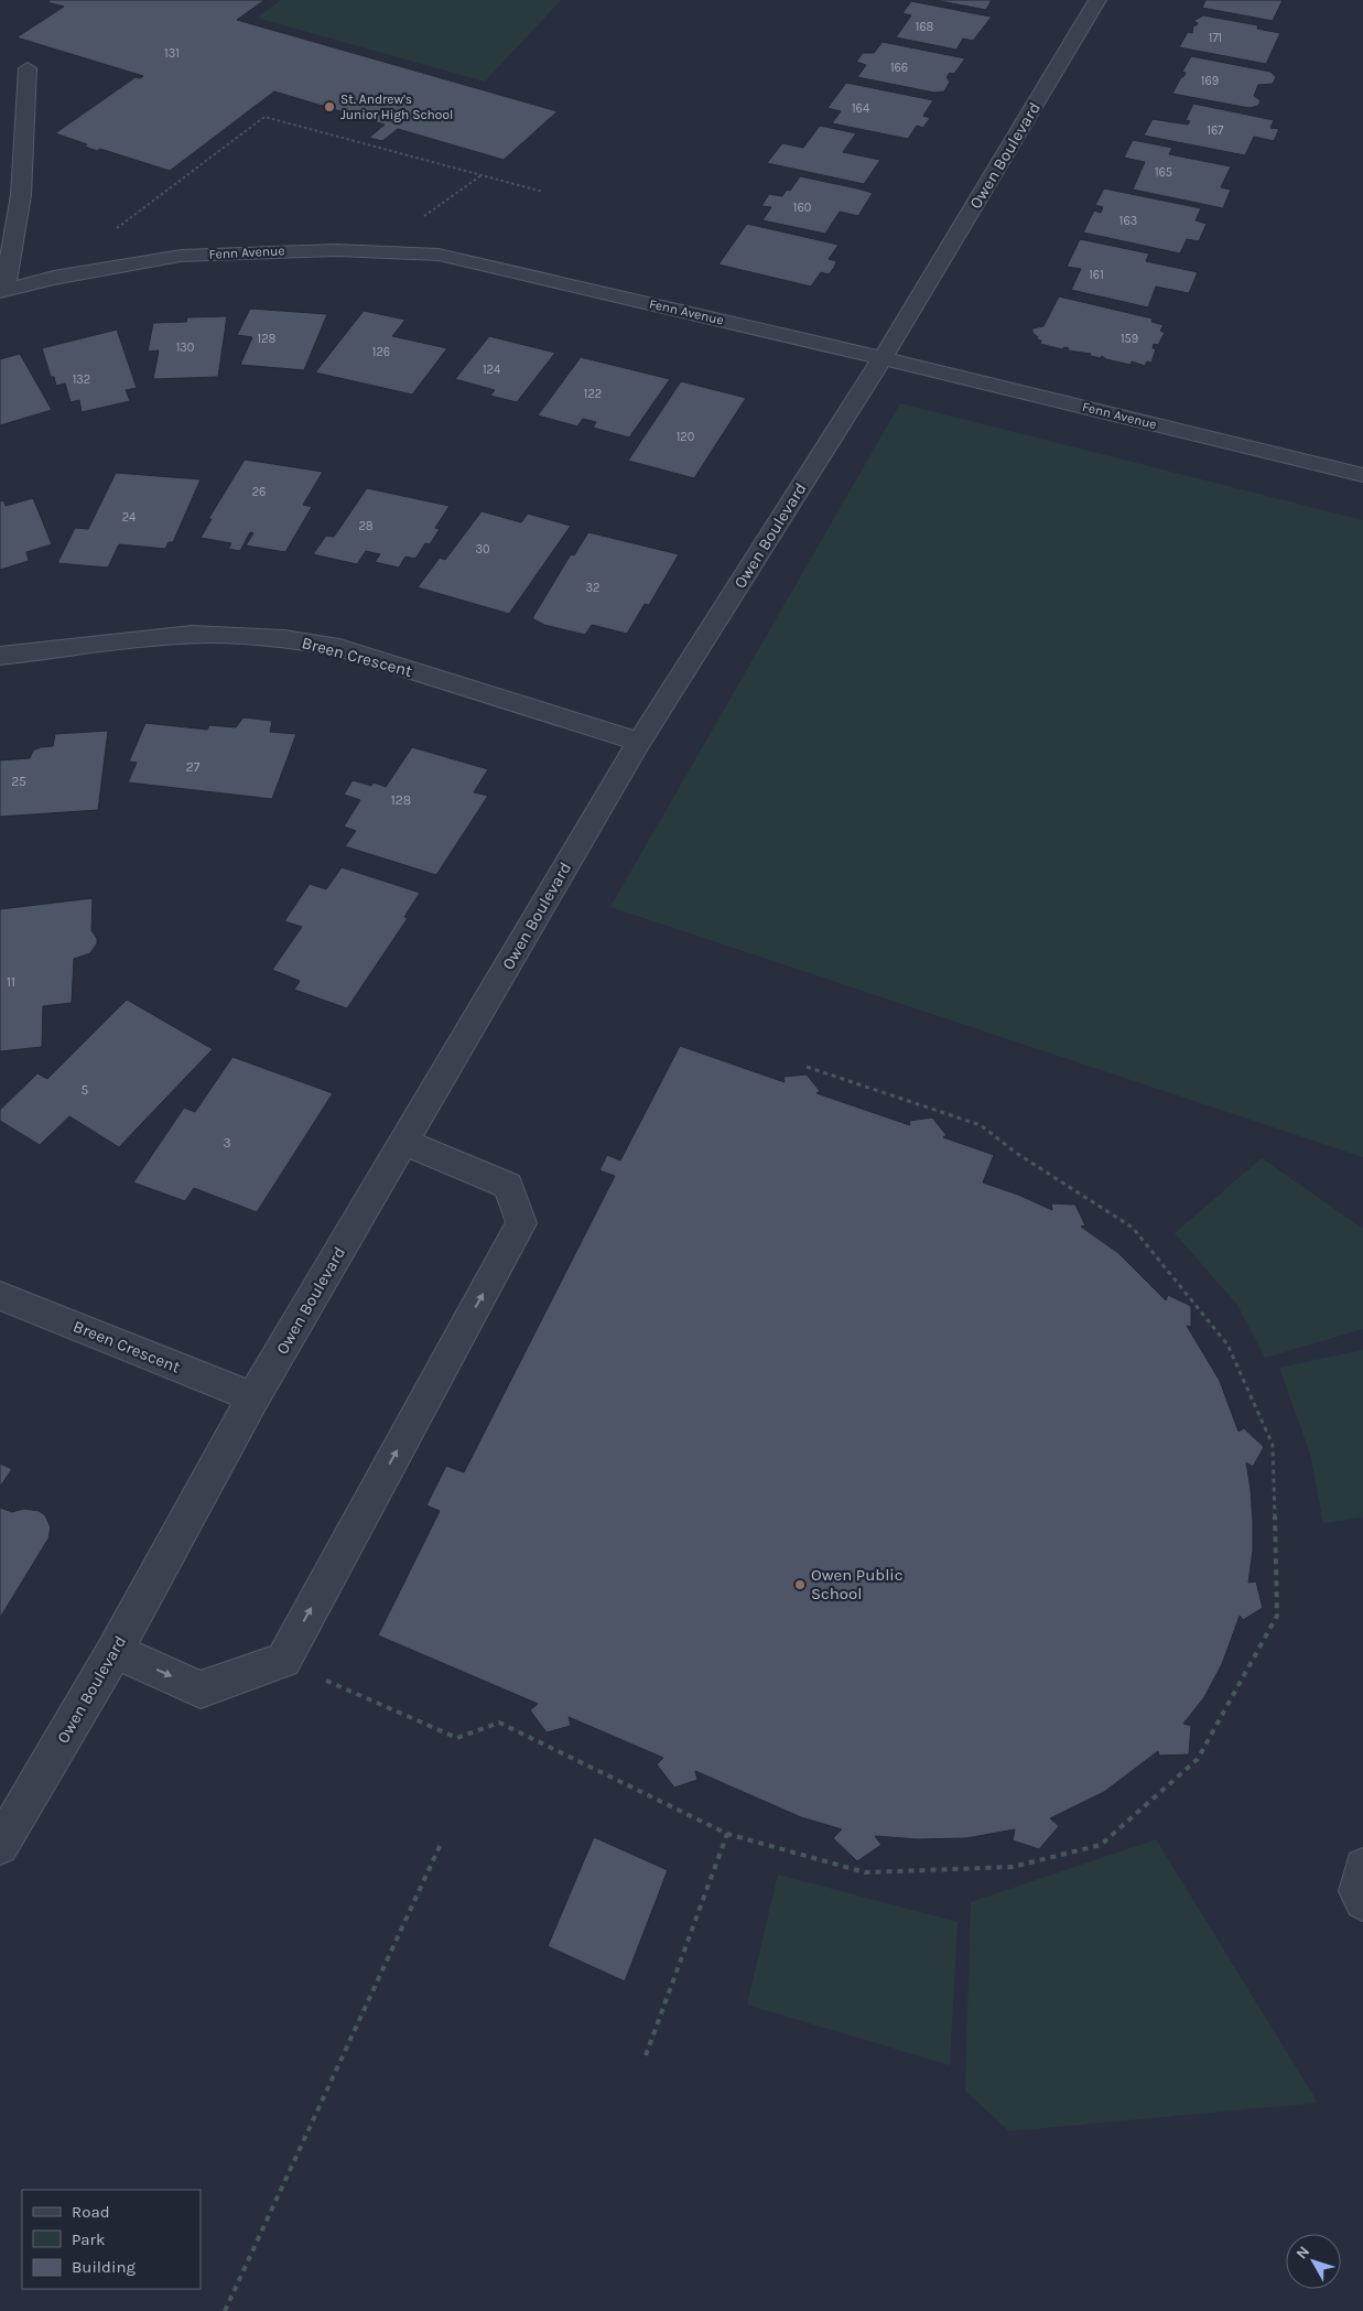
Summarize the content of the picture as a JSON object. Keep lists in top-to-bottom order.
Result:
{
  "streets": {
    "street": ["Owen Boulevard", "Fenn Avenue", "Breen Crescent"]
  },
  "crossings": [
    ["Owen Boulevard", "Fenn Avenue"],
    ["Owen Boulevard", "Breen Crescent"]
  ],
  "places": ["St. Andrew's Junior High School", "Owen Public School"],
  "house_numbers": [
    "168",
    "171",
    "131",
    "166",
    "169",
    "164",
    "167",
    "165",
    "160",
    "163",
    "161",
    "128",
    "159",
    "130",
    "126",
    "124",
    "132",
    "122",
    "120",
    "26",
    "24",
    "28",
    "30",
    "32",
    "27",
    "25",
    "128",
    "11",
    "5",
    "3"
  ],
  "legend": ["Road", "Park", "Building"],
  "north": "top left"
}
